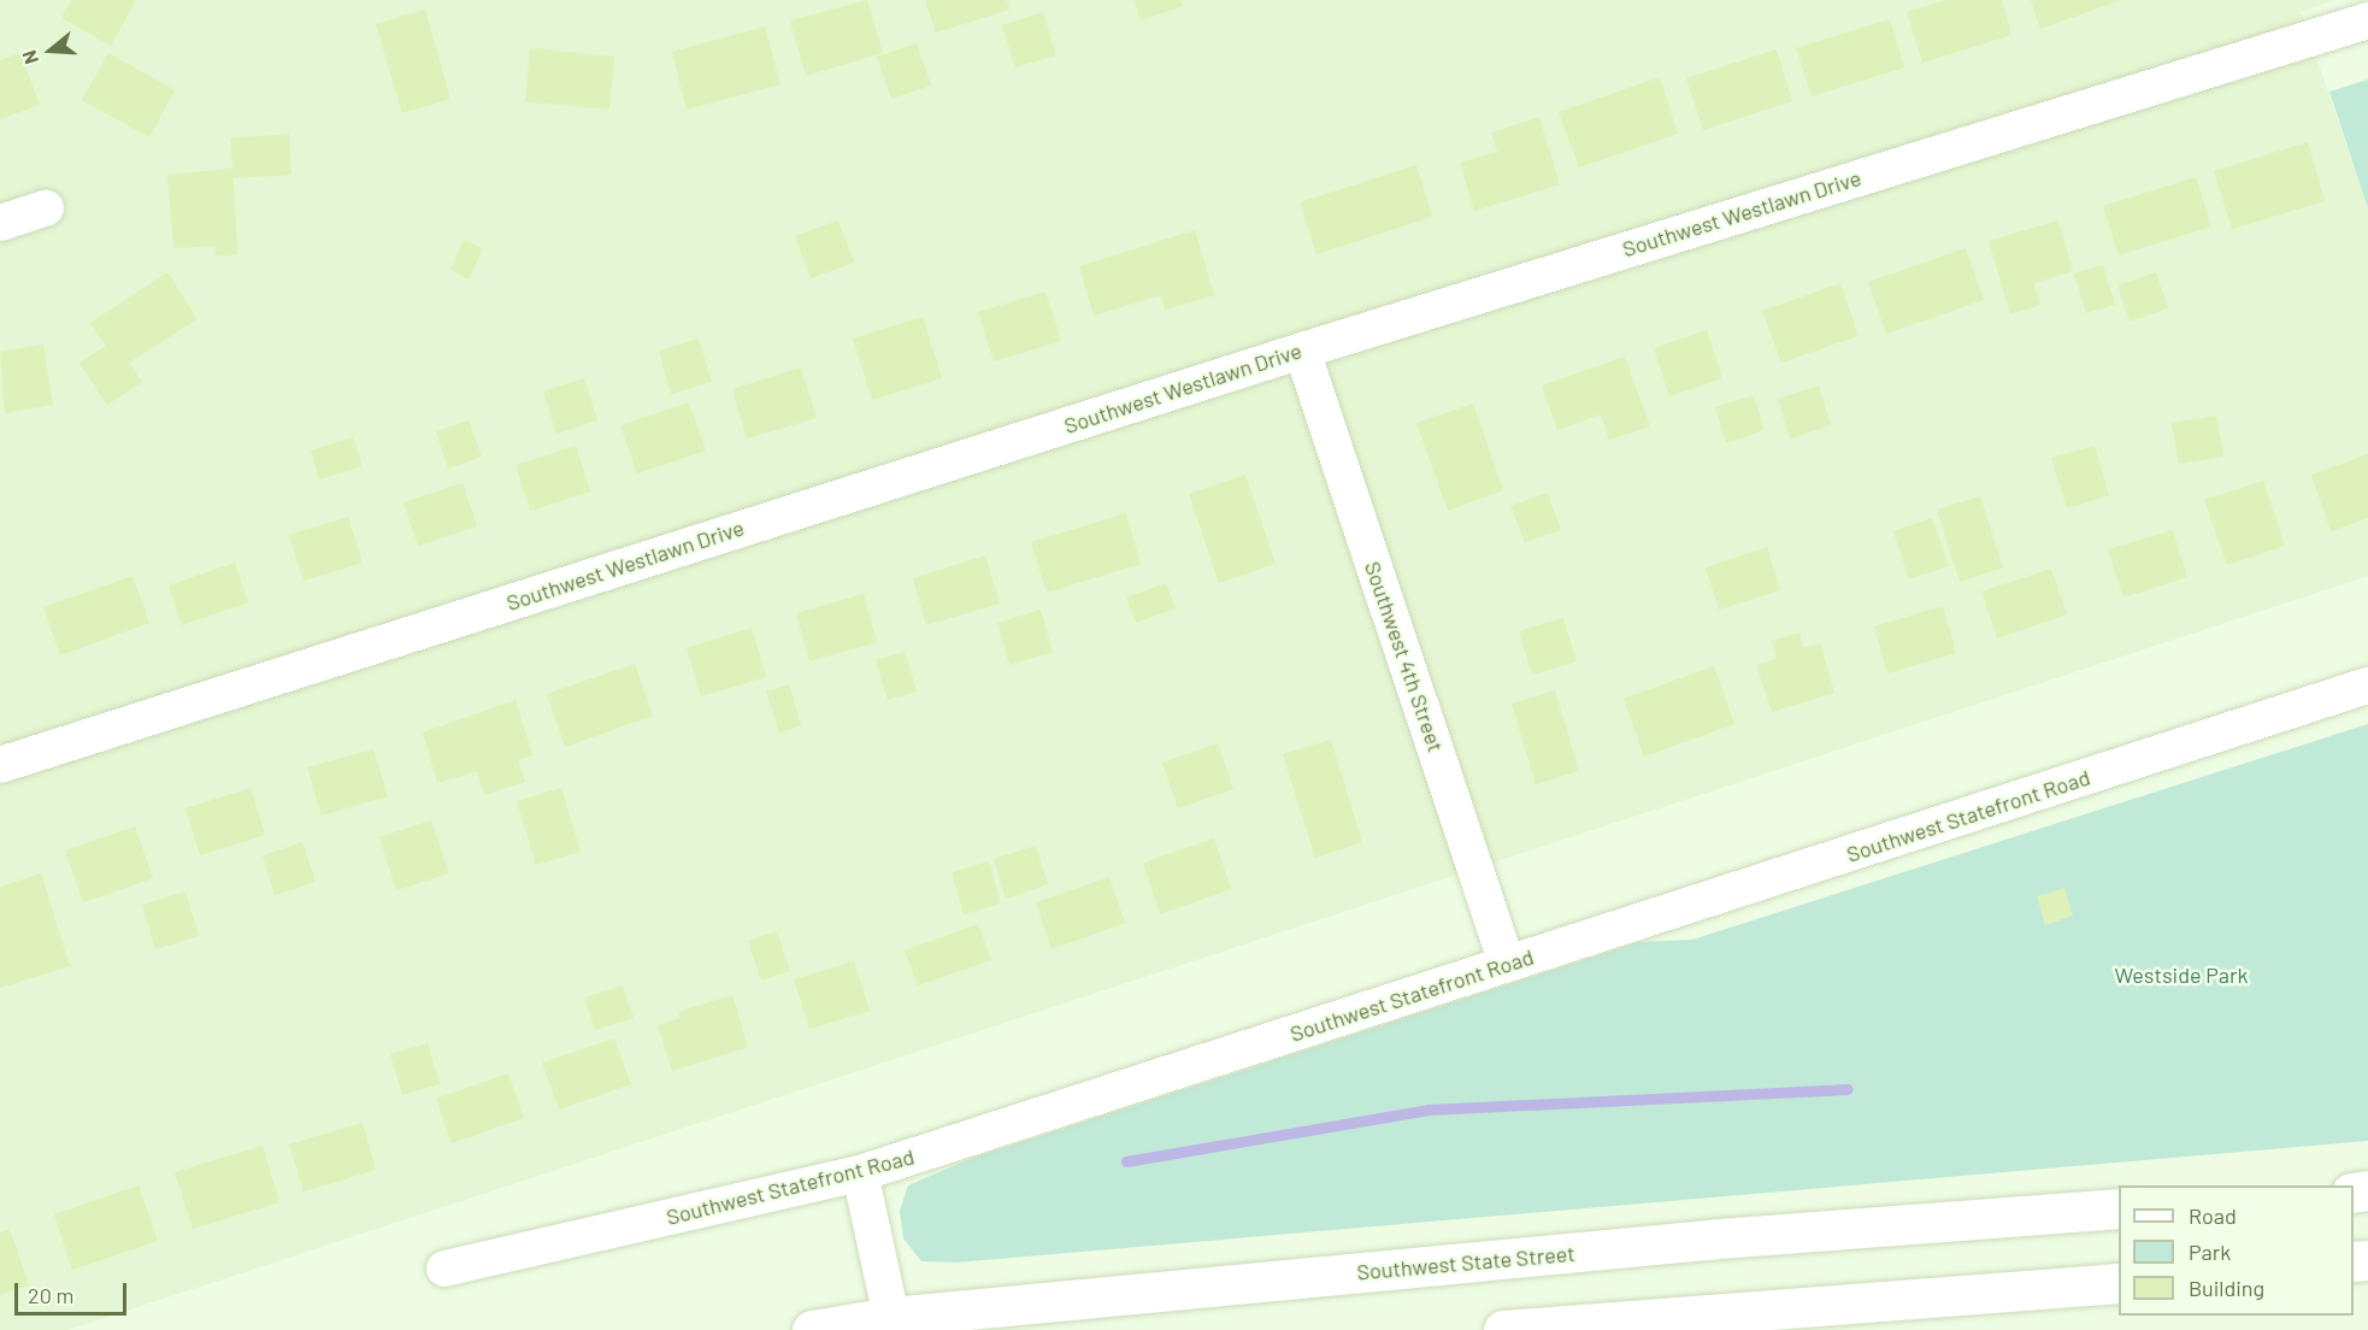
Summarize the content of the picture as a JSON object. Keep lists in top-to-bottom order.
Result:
{
  "streets": {
    "main road": ["Southwest State Street"],
    "street": ["Southwest Westlawn Drive", "Southwest 4th Street", "Southwest Statefront Road"]
  },
  "crossings": [
    ["Southwest Westlawn Drive", "Southwest 4th Street"],
    ["Southwest 4th Street", "Southwest Statefront Road"]
  ],
  "parks": ["Westside Park"],
  "legend": ["Road", "Park", "Building"],
  "scale_bar": "20 m",
  "north": "left"
}
